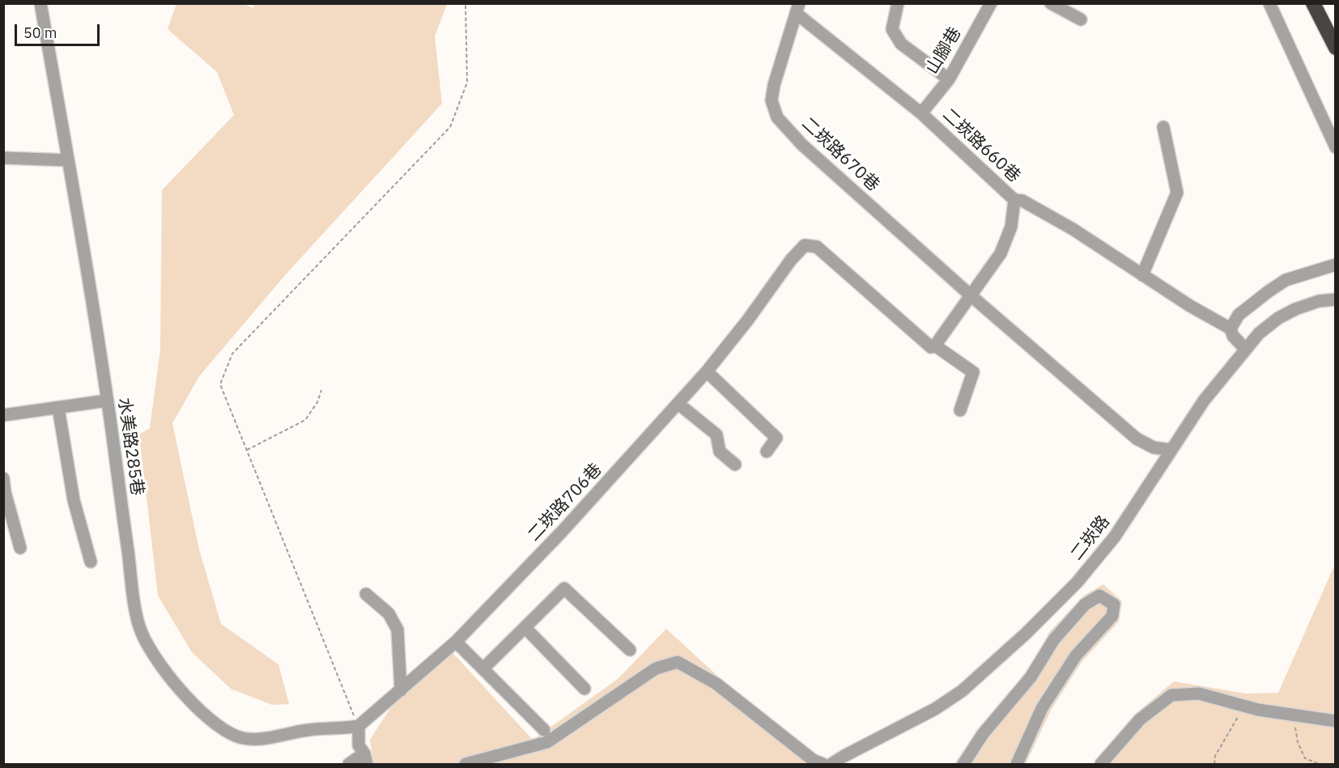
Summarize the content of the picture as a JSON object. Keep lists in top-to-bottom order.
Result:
{
  "streets": {
    "street": [
      "山腳巷",
      "二崁路660巷",
      "二崁路670巷",
      "水美路285巷",
      "二崁路706巷",
      "二崁路"
    ]
  },
  "crossings": [
    ["山腳巷", "二崁路660巷"],
    ["二崁路660巷", "二崁路670巷"],
    ["二崁路670巷", "二崁路"],
    ["水美路285巷", "二崁路706巷"]
  ],
  "scale_bar": "50 m"
}
